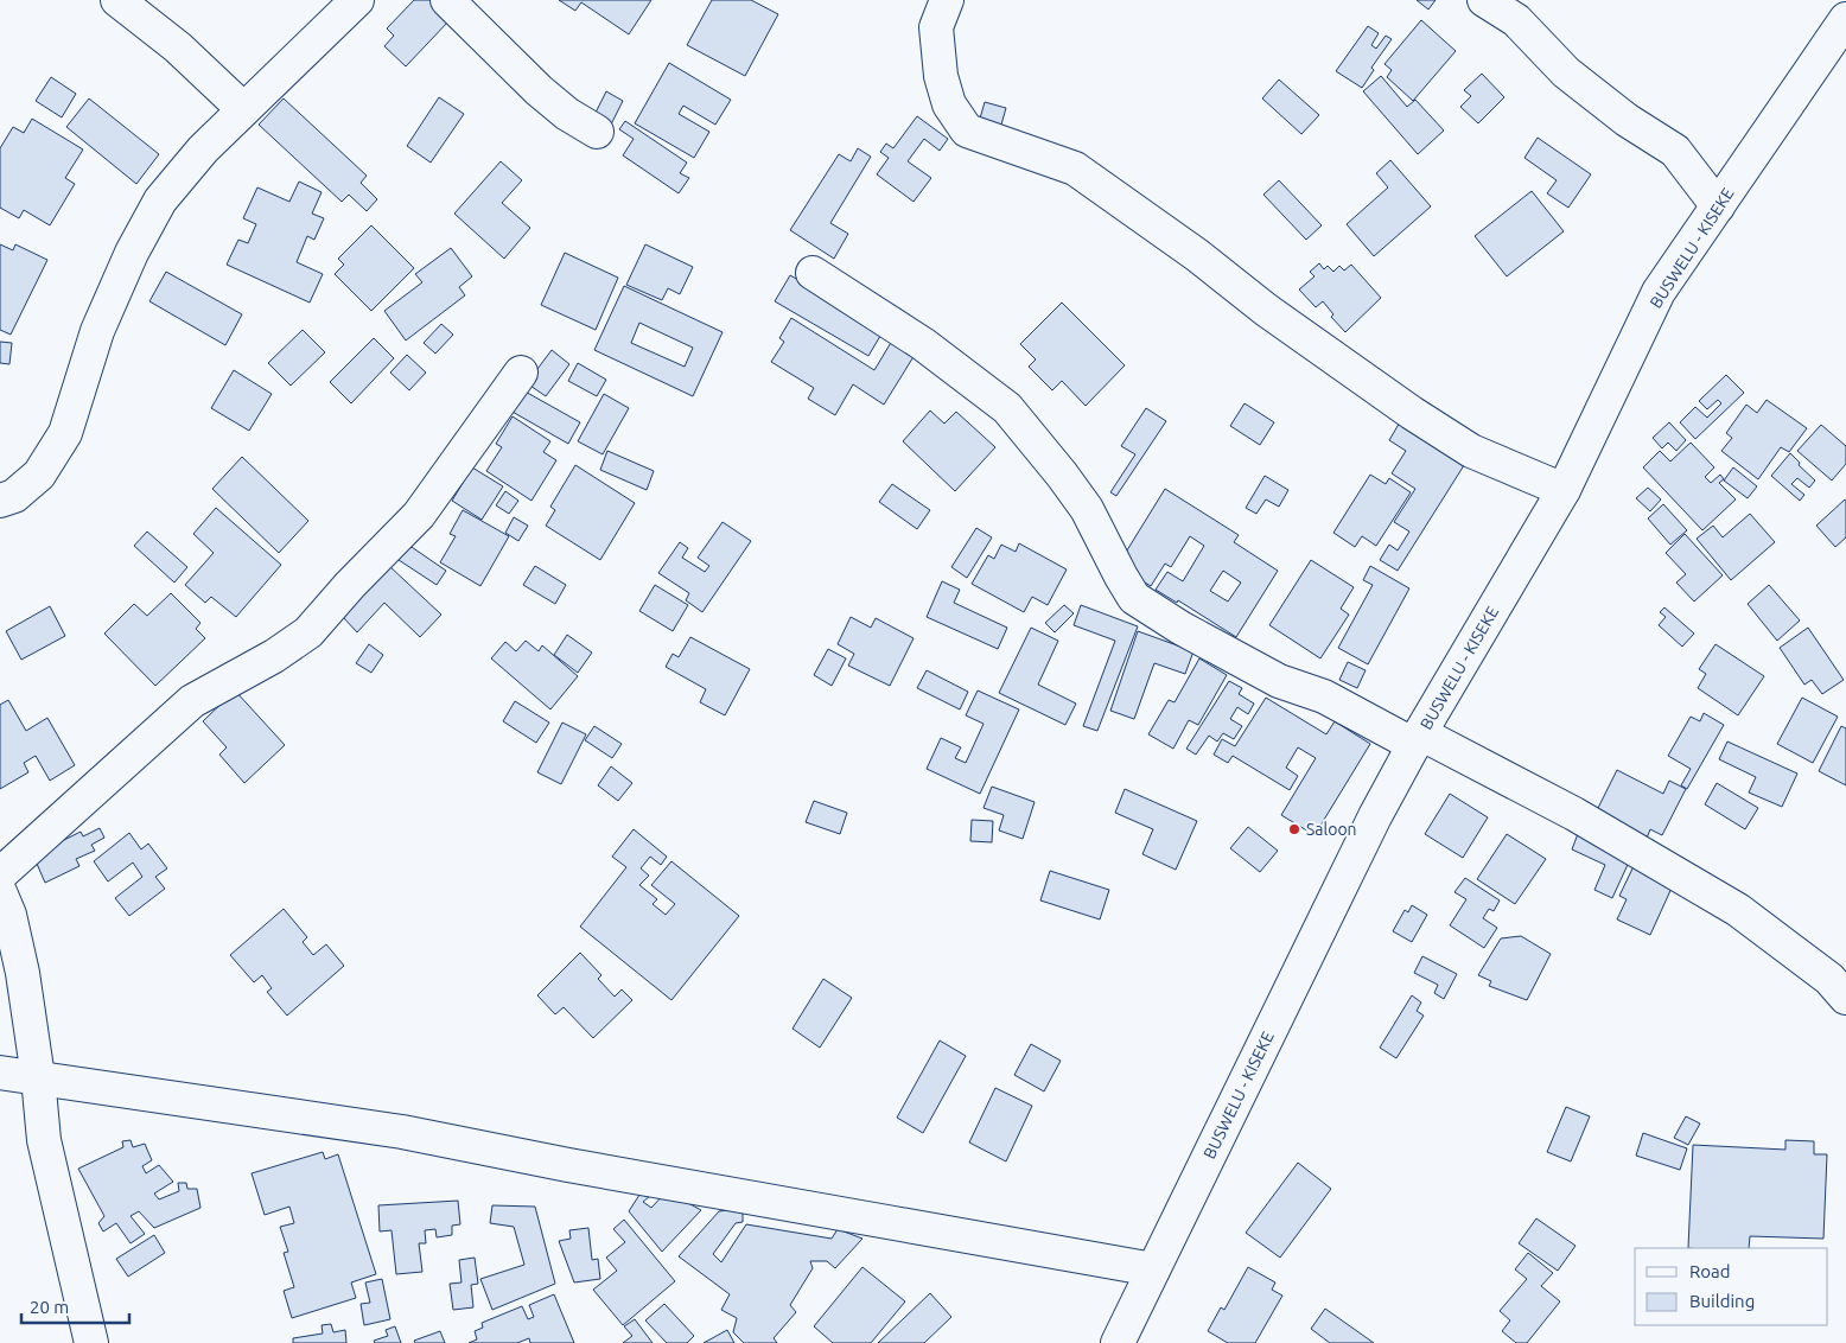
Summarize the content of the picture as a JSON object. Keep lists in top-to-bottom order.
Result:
{
  "streets": {
    "street": ["BUSWELU - KISEKE"]
  },
  "places": ["Saloon"],
  "legend": ["Road", "Building"],
  "scale_bar": "20 m"
}
